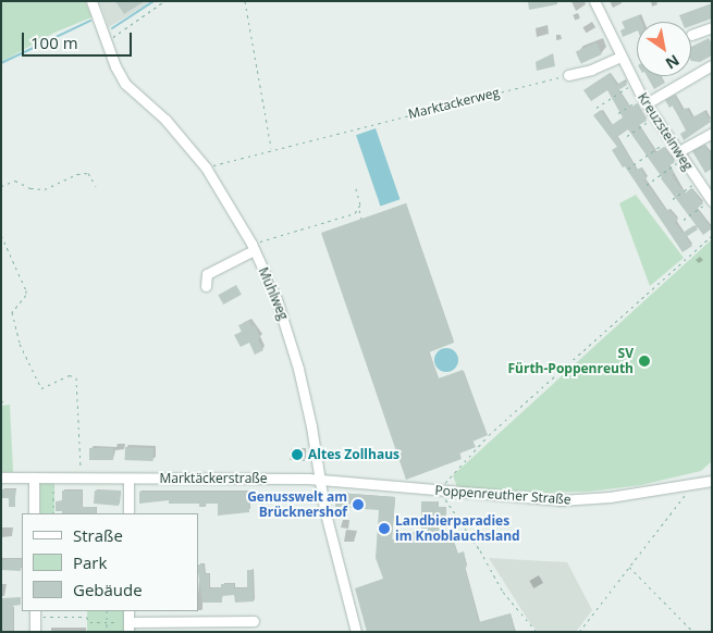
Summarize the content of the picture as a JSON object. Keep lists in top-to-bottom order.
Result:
{
  "streets": {
    "street": [
      "Kreuzsteinweg",
      "Mühlweg",
      "Marktäckerstraße",
      "Poppenreuther Straße"
    ],
    "path": ["Marktackerweg"]
  },
  "crossings": [
    ["Marktackerweg", "Mühlweg"],
    ["Mühlweg", "Marktäckerstraße"],
    ["Marktäckerstraße", "Poppenreuther Straße"]
  ],
  "places": [
    "SV Fürth-Poppenreuth",
    "Altes Zollhaus",
    "Genusswelt am Brücknershof",
    "Landbierparadies im Knoblauchsland"
  ],
  "legend": ["Straße", "Park", "Gebäude"],
  "scale_bar": "100 m",
  "north": "bottom right"
}
